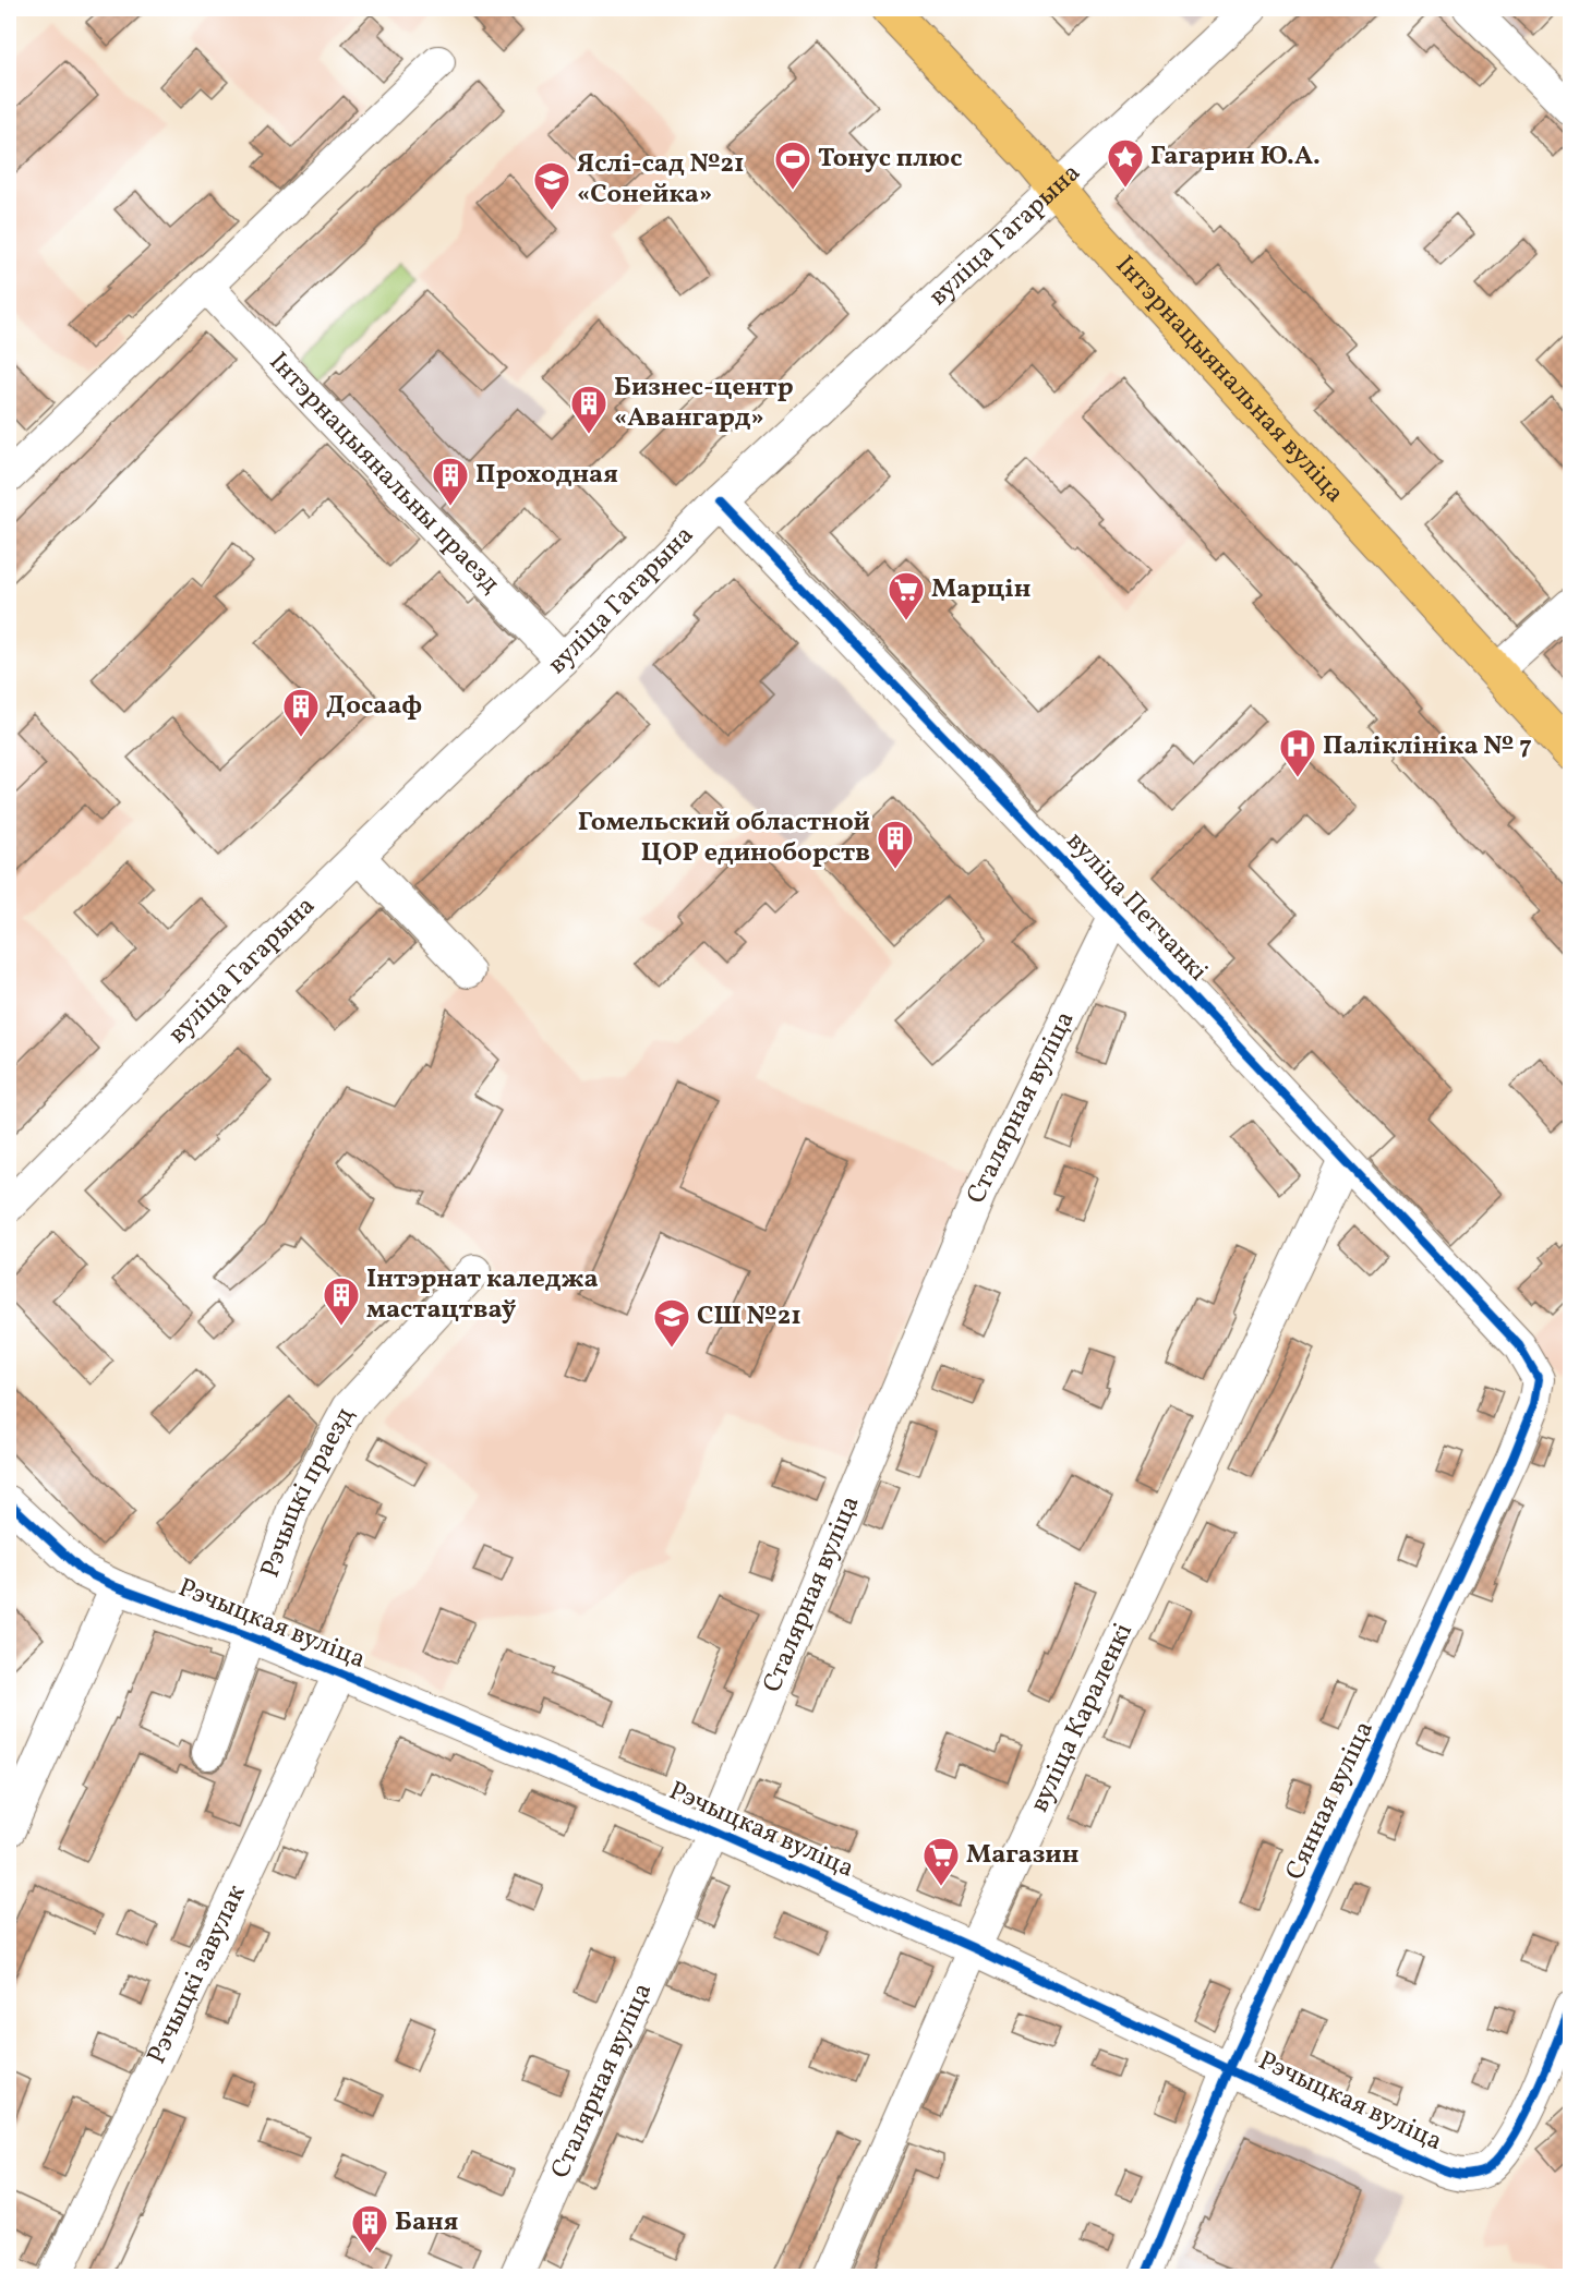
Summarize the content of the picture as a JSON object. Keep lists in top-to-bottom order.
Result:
{
  "streets": {
    "main road": ["Інтэрнацыянальная вуліца"],
    "street": [
      "вуліца Гагарына",
      "Інтэрнацыянальны праезд",
      "вуліца Петчанкі",
      "Сталярная вуліца",
      "Рэчыцкі праезд",
      "Рэчыцкая вуліца",
      "вуліца Караленкі",
      "Сянная вуліца",
      "Рэчыцкі завулак"
    ]
  },
  "crossings": [
    ["вуліца Гагарына", "Інтэрнацыянальная вуліца"],
    ["вуліца Гагарына", "Інтэрнацыянальны праезд"],
    ["вуліца Гагарына", "вуліца Петчанкі"],
    ["вуліца Петчанкі", "Сталярная вуліца"],
    ["вуліца Петчанкі", "вуліца Караленкі"],
    ["вуліца Петчанкі", "Сянная вуліца"],
    ["Сталярная вуліца", "Рэчыцкая вуліца"],
    ["Рэчыцкі праезд", "Рэчыцкая вуліца"],
    ["Рэчыцкая вуліца", "вуліца Караленкі"],
    ["Рэчыцкая вуліца", "Сянная вуліца"],
    ["Рэчыцкая вуліца", "Рэчыцкі завулак"]
  ],
  "places": {
    "place": ["Гагарин Ю.А."],
    "sports": ["Тонус плюс"],
    "school or university": ["Яслі-сад №21 «Сонейка»", "СШ №21"],
    "building": [
      "Бизнес-центр «Авангард»",
      "Проходная",
      "Досааф",
      "Гомельский областной ЦОР единоборств",
      "Інтэрнат каледжа мастацтваў",
      "Баня"
    ],
    "supermarket": ["Марцін", "Магазин"],
    "hospital": ["Паліклініка № 7"]
  }
}
